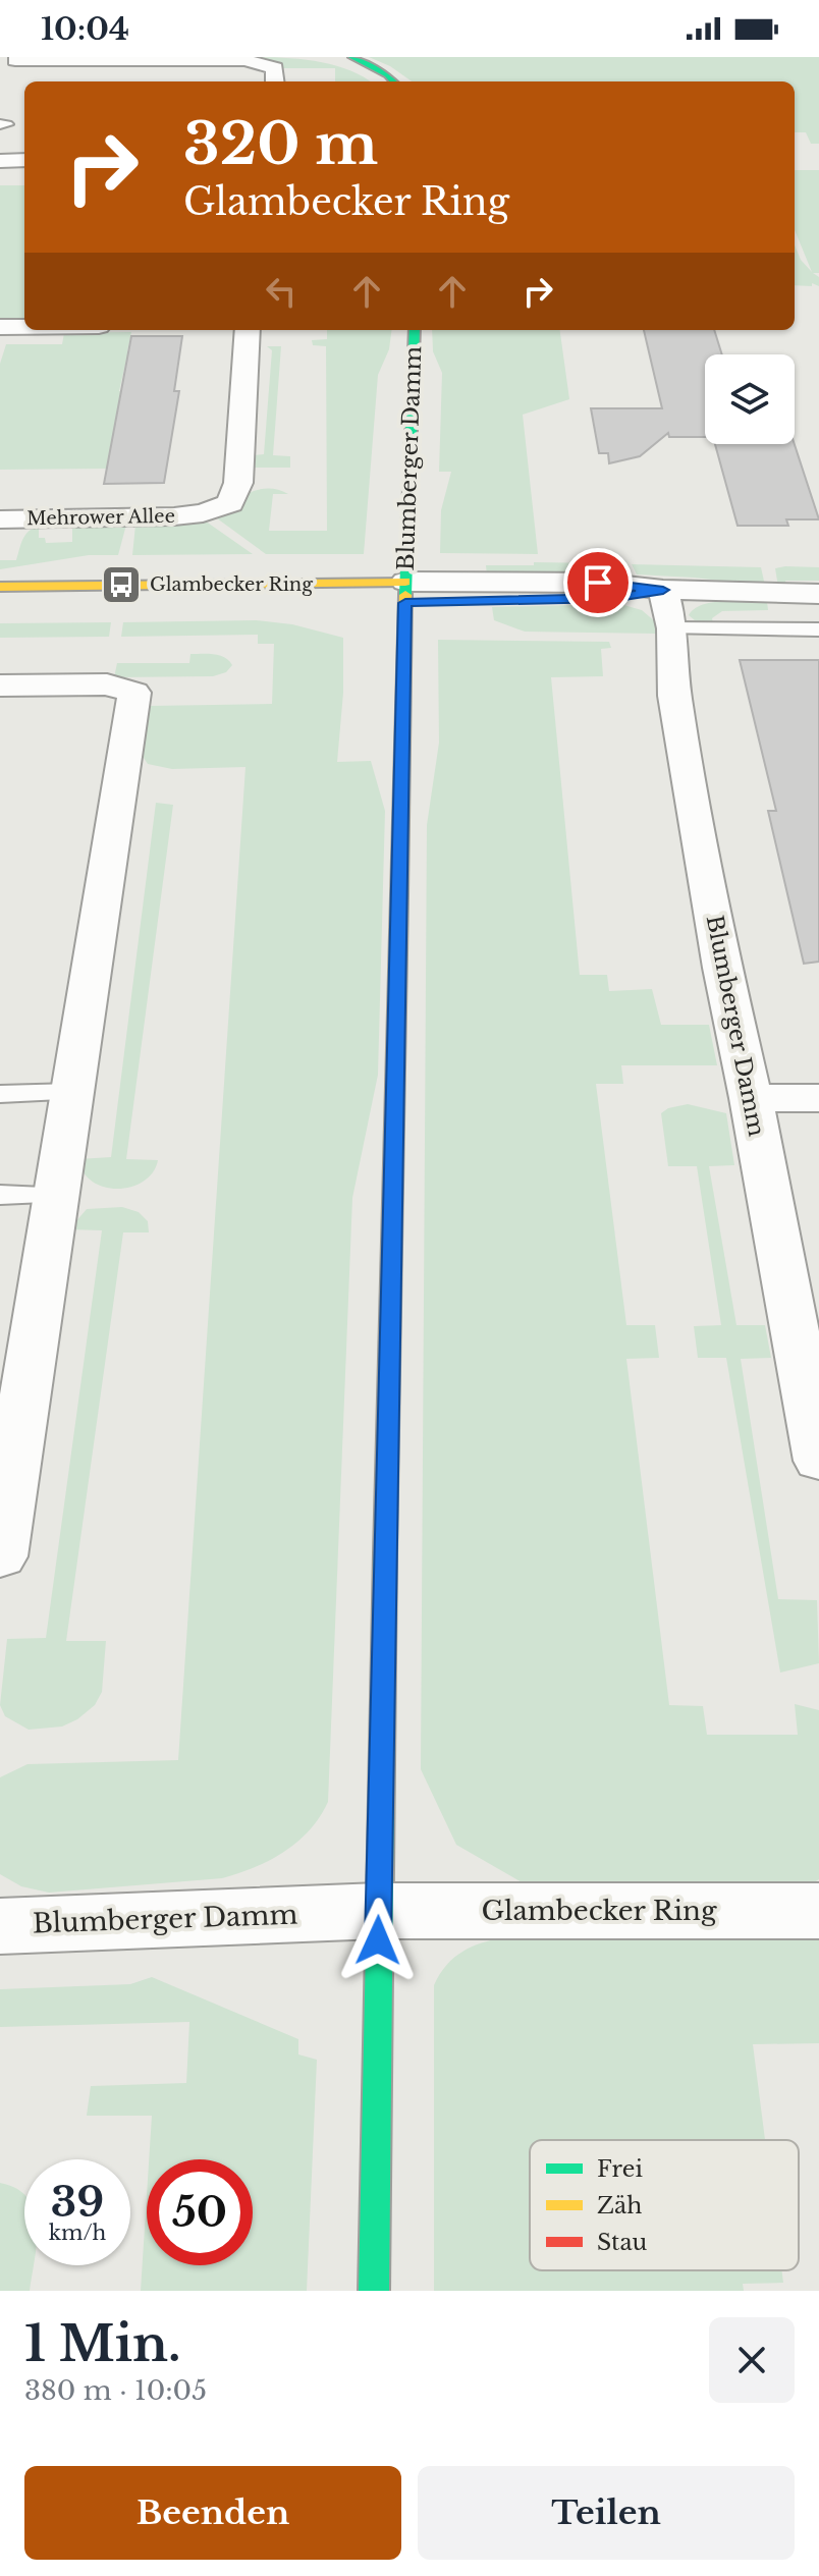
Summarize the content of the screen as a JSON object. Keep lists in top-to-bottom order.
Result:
{
  "streets": {
    "main road": ["Blumberger Damm"],
    "street": ["Mehrower Allee", "Glambecker Ring"]
  },
  "crossings": [
    ["Blumberger Damm", "Glambecker Ring"]
  ],
  "places": {
    "bus stop": ["Glambecker Ring"]
  },
  "legend": ["Frei", "Zäh", "Stau"],
  "page": {
    "status": "10:04",
    "turn": ["320 m", "Glambecker Ring"],
    "speed": "39 km/h",
    "limit": "50",
    "heading": ["1 Min.", "380 m · 10:05"],
    "buttons": ["Beenden", "Teilen"]
  }
}
